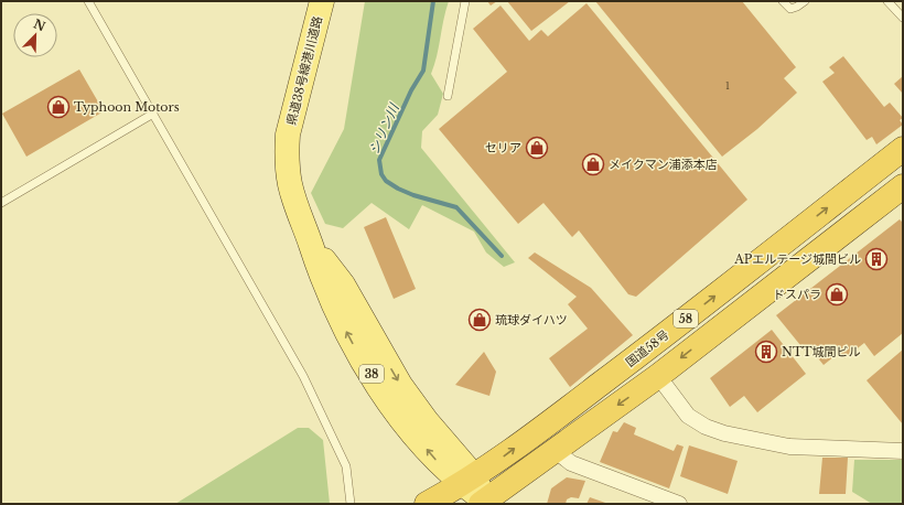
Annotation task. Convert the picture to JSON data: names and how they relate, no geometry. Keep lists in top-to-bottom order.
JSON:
{
  "streets": {
    "highway": ["58", "国道58号"],
    "main road": ["県道38号線港川道路", "38"]
  },
  "crossings": [
    ["県道38号線港川道路", "58"],
    ["県道38号線港川道路", "国道58号"]
  ],
  "water": ["シリン川"],
  "places": {
    "shop": [
      "Typhoon Motors",
      "セリア",
      "メイクマン浦添本店",
      "ドスパラ",
      "琉球ダイハツ"
    ],
    "building": ["APエルテージ城間ビル", "NTT城間ビル"]
  },
  "house_numbers": ["1"],
  "north": "top right"
}
